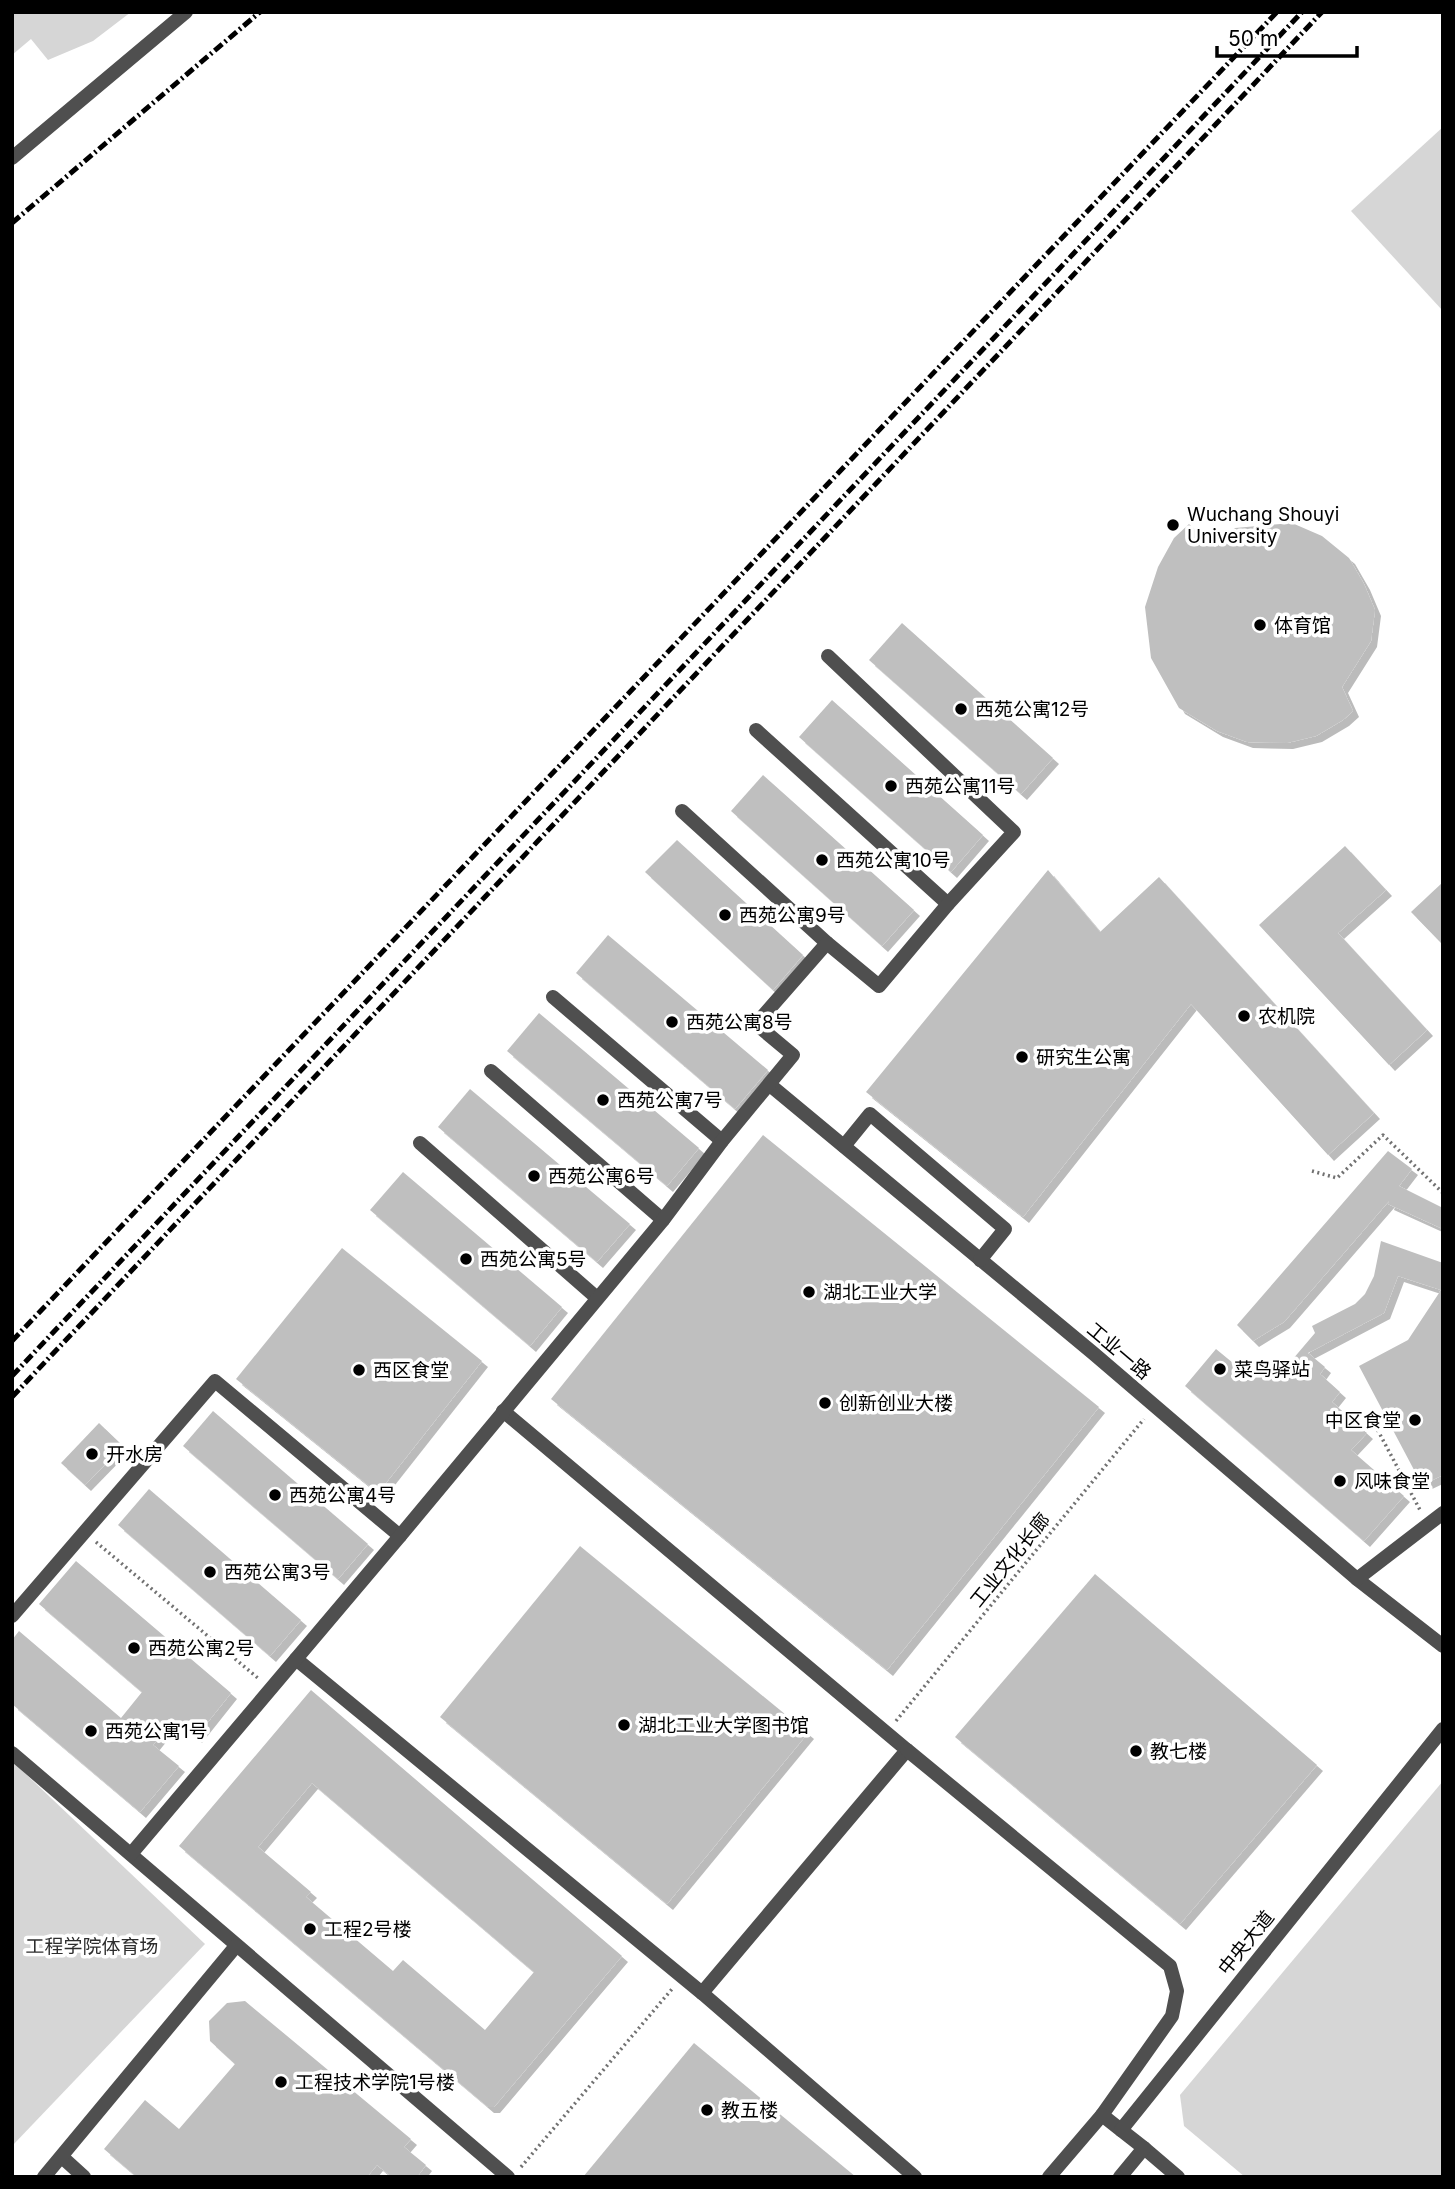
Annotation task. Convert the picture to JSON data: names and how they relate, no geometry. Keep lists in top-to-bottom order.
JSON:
{
  "streets": {
    "street": ["工业一路", "中央大道"],
    "path": ["工业文化长廊"]
  },
  "crossings": [
    ["工业一路", "工业文化长廊"]
  ],
  "parks": ["工程学院体育场"],
  "places": [
    "Wuchang Shouyi University",
    "体育馆",
    "西苑公寓12号",
    "西苑公寓11号",
    "西苑公寓10号",
    "西苑公寓9号",
    "农机院",
    "西苑公寓8号",
    "研究生公寓",
    "西苑公寓7号",
    "西苑公寓6号",
    "西苑公寓5号",
    "湖北工业大学",
    "菜鸟驿站",
    "西区食堂",
    "创新创业大楼",
    "中区食堂",
    "开水房",
    "风味食堂",
    "西苑公寓4号",
    "西苑公寓3号",
    "西苑公寓2号",
    "湖北工业大学图书馆",
    "西苑公寓1号",
    "教七楼",
    "工程2号楼",
    "工程技术学院1号楼",
    "教五楼"
  ],
  "scale_bar": "50 m"
}
